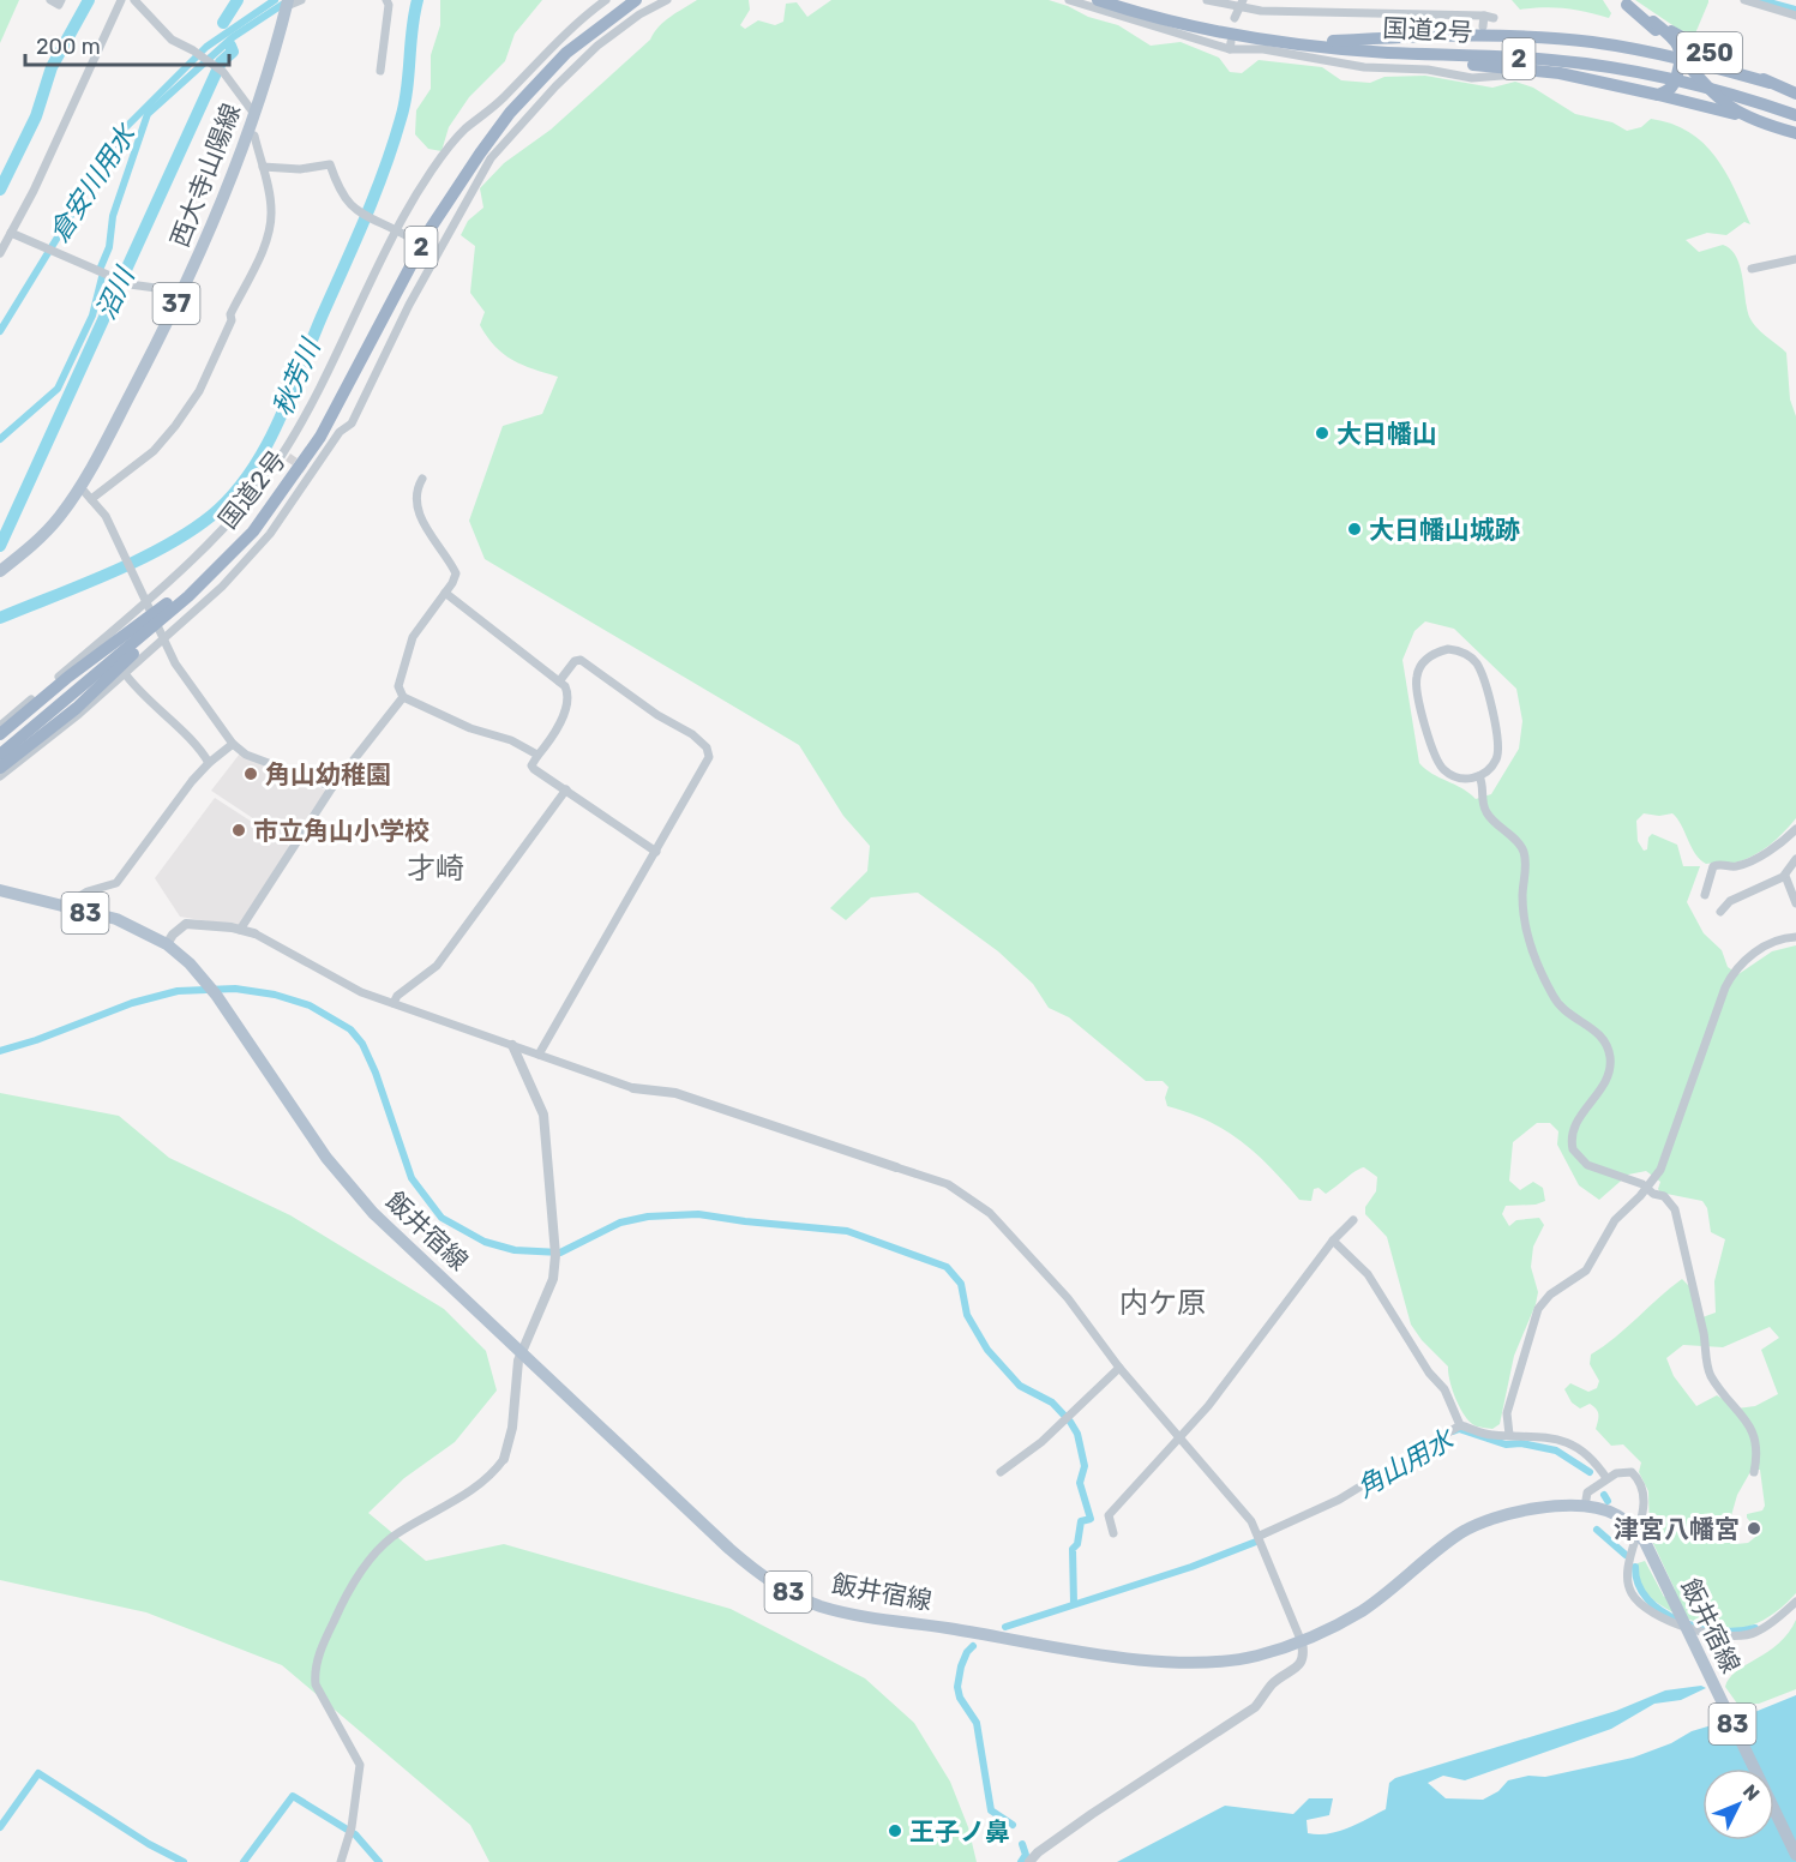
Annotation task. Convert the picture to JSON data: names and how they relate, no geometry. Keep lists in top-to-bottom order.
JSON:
{
  "streets": {
    "highway": ["国道2号", "250", "2"],
    "main road": [
      "西大寺山陽線",
      "37",
      "83",
      "飯井宿線"
    ]
  },
  "districts": ["才崎", "内ケ原"],
  "water": [
    "倉安川用水",
    "沼川",
    "秋芳川",
    "角山用水"
  ],
  "places": [
    "大日幡山",
    "大日幡山城跡",
    "角山幼稚園",
    "市立角山小学校",
    "津宮八幡宮",
    "王子ノ鼻"
  ],
  "scale_bar": "200 m",
  "north": "top right"
}
